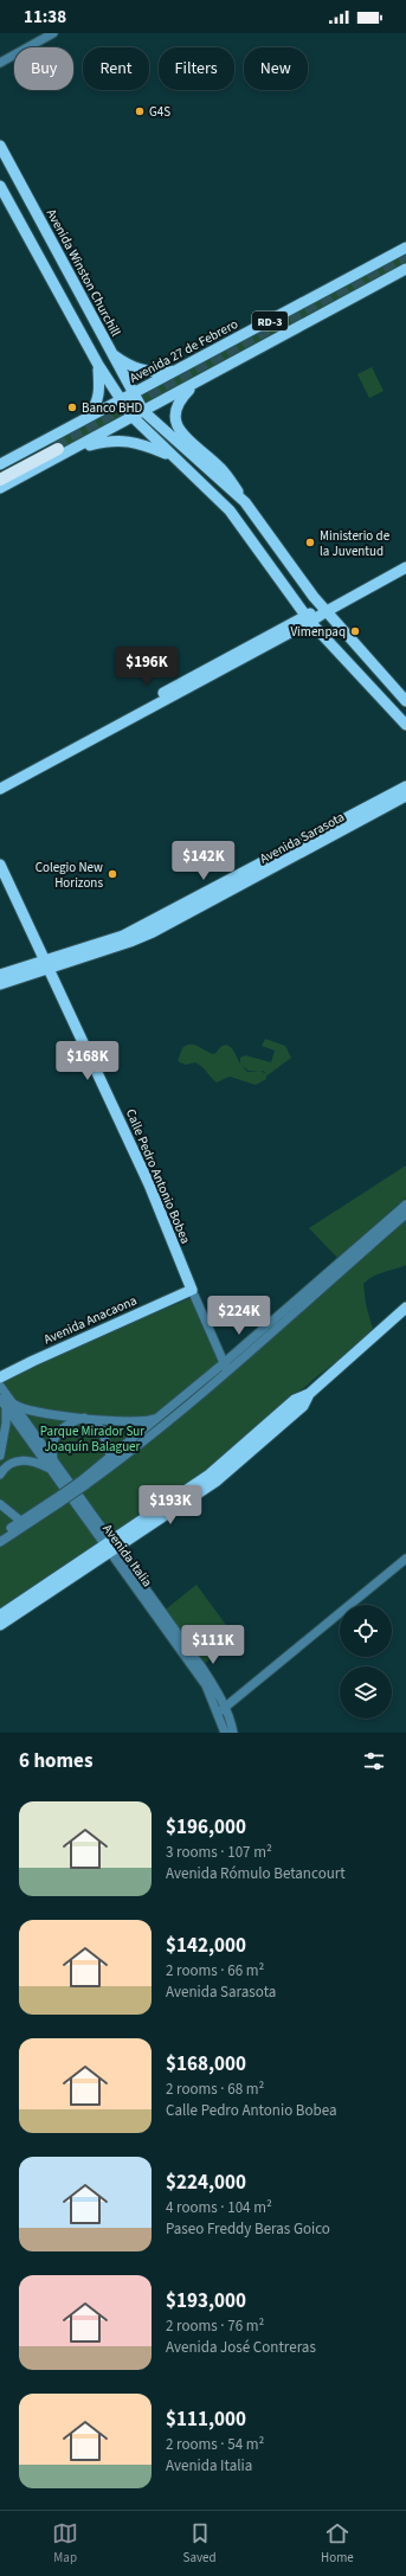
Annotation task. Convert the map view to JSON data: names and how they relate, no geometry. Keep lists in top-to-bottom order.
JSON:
{
  "streets": {
    "main road": [
      "Avenida Winston Churchill",
      "RD-3",
      "Avenida 27 de Febrero",
      "Avenida Sarasota",
      "Calle Pedro Antonio Bobea",
      "Avenida Anacaona"
    ],
    "street": ["Avenida Italia"]
  },
  "crossings": [
    ["Avenida Winston Churchill", "RD-3"],
    ["Avenida Winston Churchill", "Avenida 27 de Febrero"],
    ["Avenida Sarasota", "Calle Pedro Antonio Bobea"],
    ["Calle Pedro Antonio Bobea", "Avenida Anacaona"]
  ],
  "parks": ["Parque Mirador Sur Joaquín Balaguer"],
  "places": [
    "G4S",
    "Banco BHD",
    "Ministerio de la Juventud",
    "Vimenpaq",
    "Colegio New Horizons"
  ],
  "page": {
    "status": "11:38",
    "chip": [
      "Buy",
      "Rent",
      "Filters",
      "New"
    ],
    "price": [
      "$196K",
      "$142K",
      "$168K",
      "$224K",
      "$193K",
      "$111K"
    ],
    "heading": "6 homes",
    "list": [
      {
        "name": "$196,000",
        "note": "3 rooms · 107 m² · Avenida Rómulo Betancourt"
      },
      {
        "name": "$142,000",
        "note": "2 rooms · 66 m² · Avenida Sarasota"
      },
      {
        "name": "$168,000",
        "note": "2 rooms · 68 m² · Calle Pedro Antonio Bobea"
      },
      {
        "name": "$224,000",
        "note": "4 rooms · 104 m² · Paseo Freddy Beras Goico"
      },
      {
        "name": "$193,000",
        "note": "2 rooms · 76 m² · Avenida José Contreras"
      },
      {
        "name": "$111,000",
        "note": "2 rooms · 54 m² · Avenida Italia"
      }
    ],
    "tabs": ["Map", "Saved", "Home"]
  }
}
